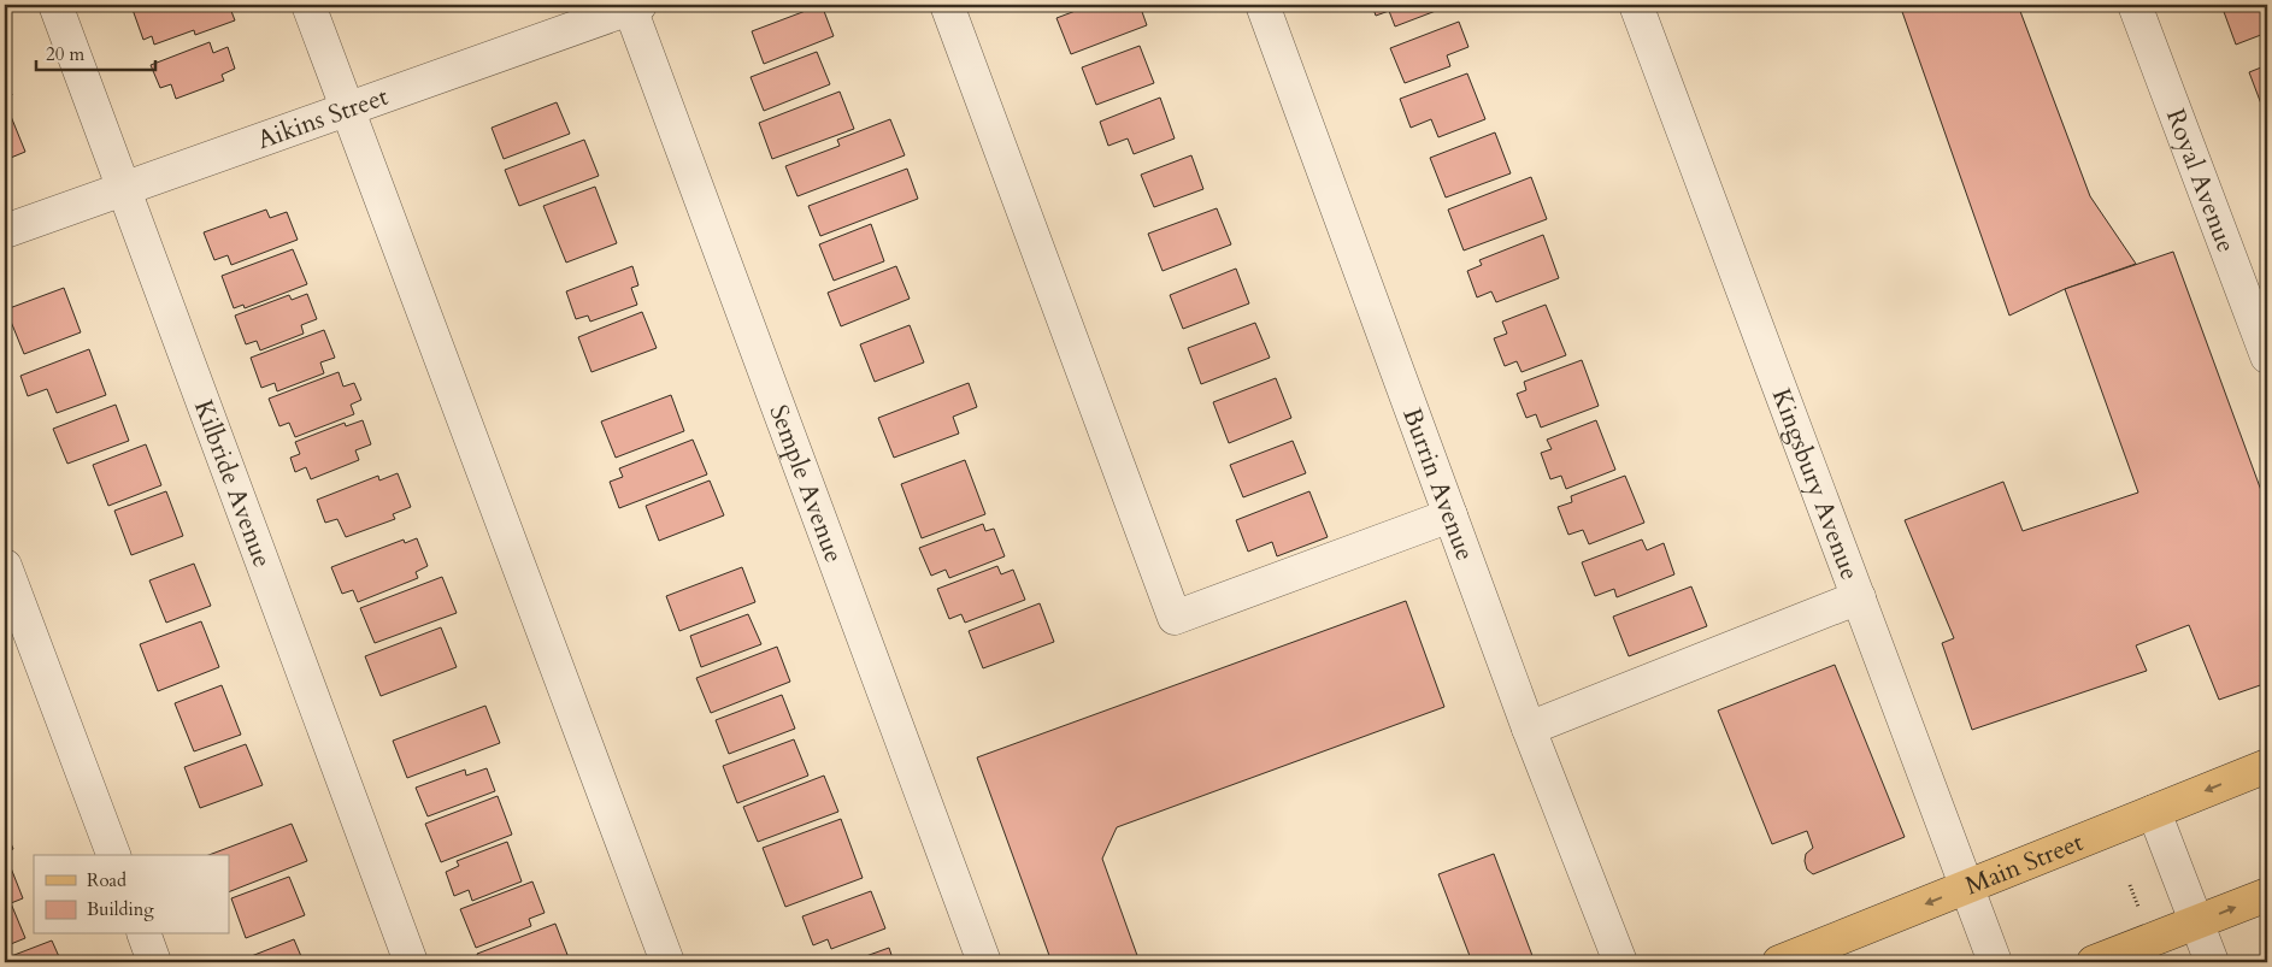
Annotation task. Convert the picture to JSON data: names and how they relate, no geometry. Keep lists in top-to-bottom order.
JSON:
{
  "streets": {
    "main road": ["Main Street"],
    "street": [
      "Aikins Street",
      "Royal Avenue",
      "Kilbride Avenue",
      "Kingsbury Avenue",
      "Semple Avenue",
      "Burrin Avenue"
    ]
  },
  "crossings": [
    ["Aikins Street", "Kilbride Avenue"],
    ["Aikins Street", "Semple Avenue"],
    ["Kingsbury Avenue", "Main Street"]
  ],
  "one_way": ["Main Street"],
  "legend": ["Road", "Building"],
  "scale_bar": "20 m"
}
